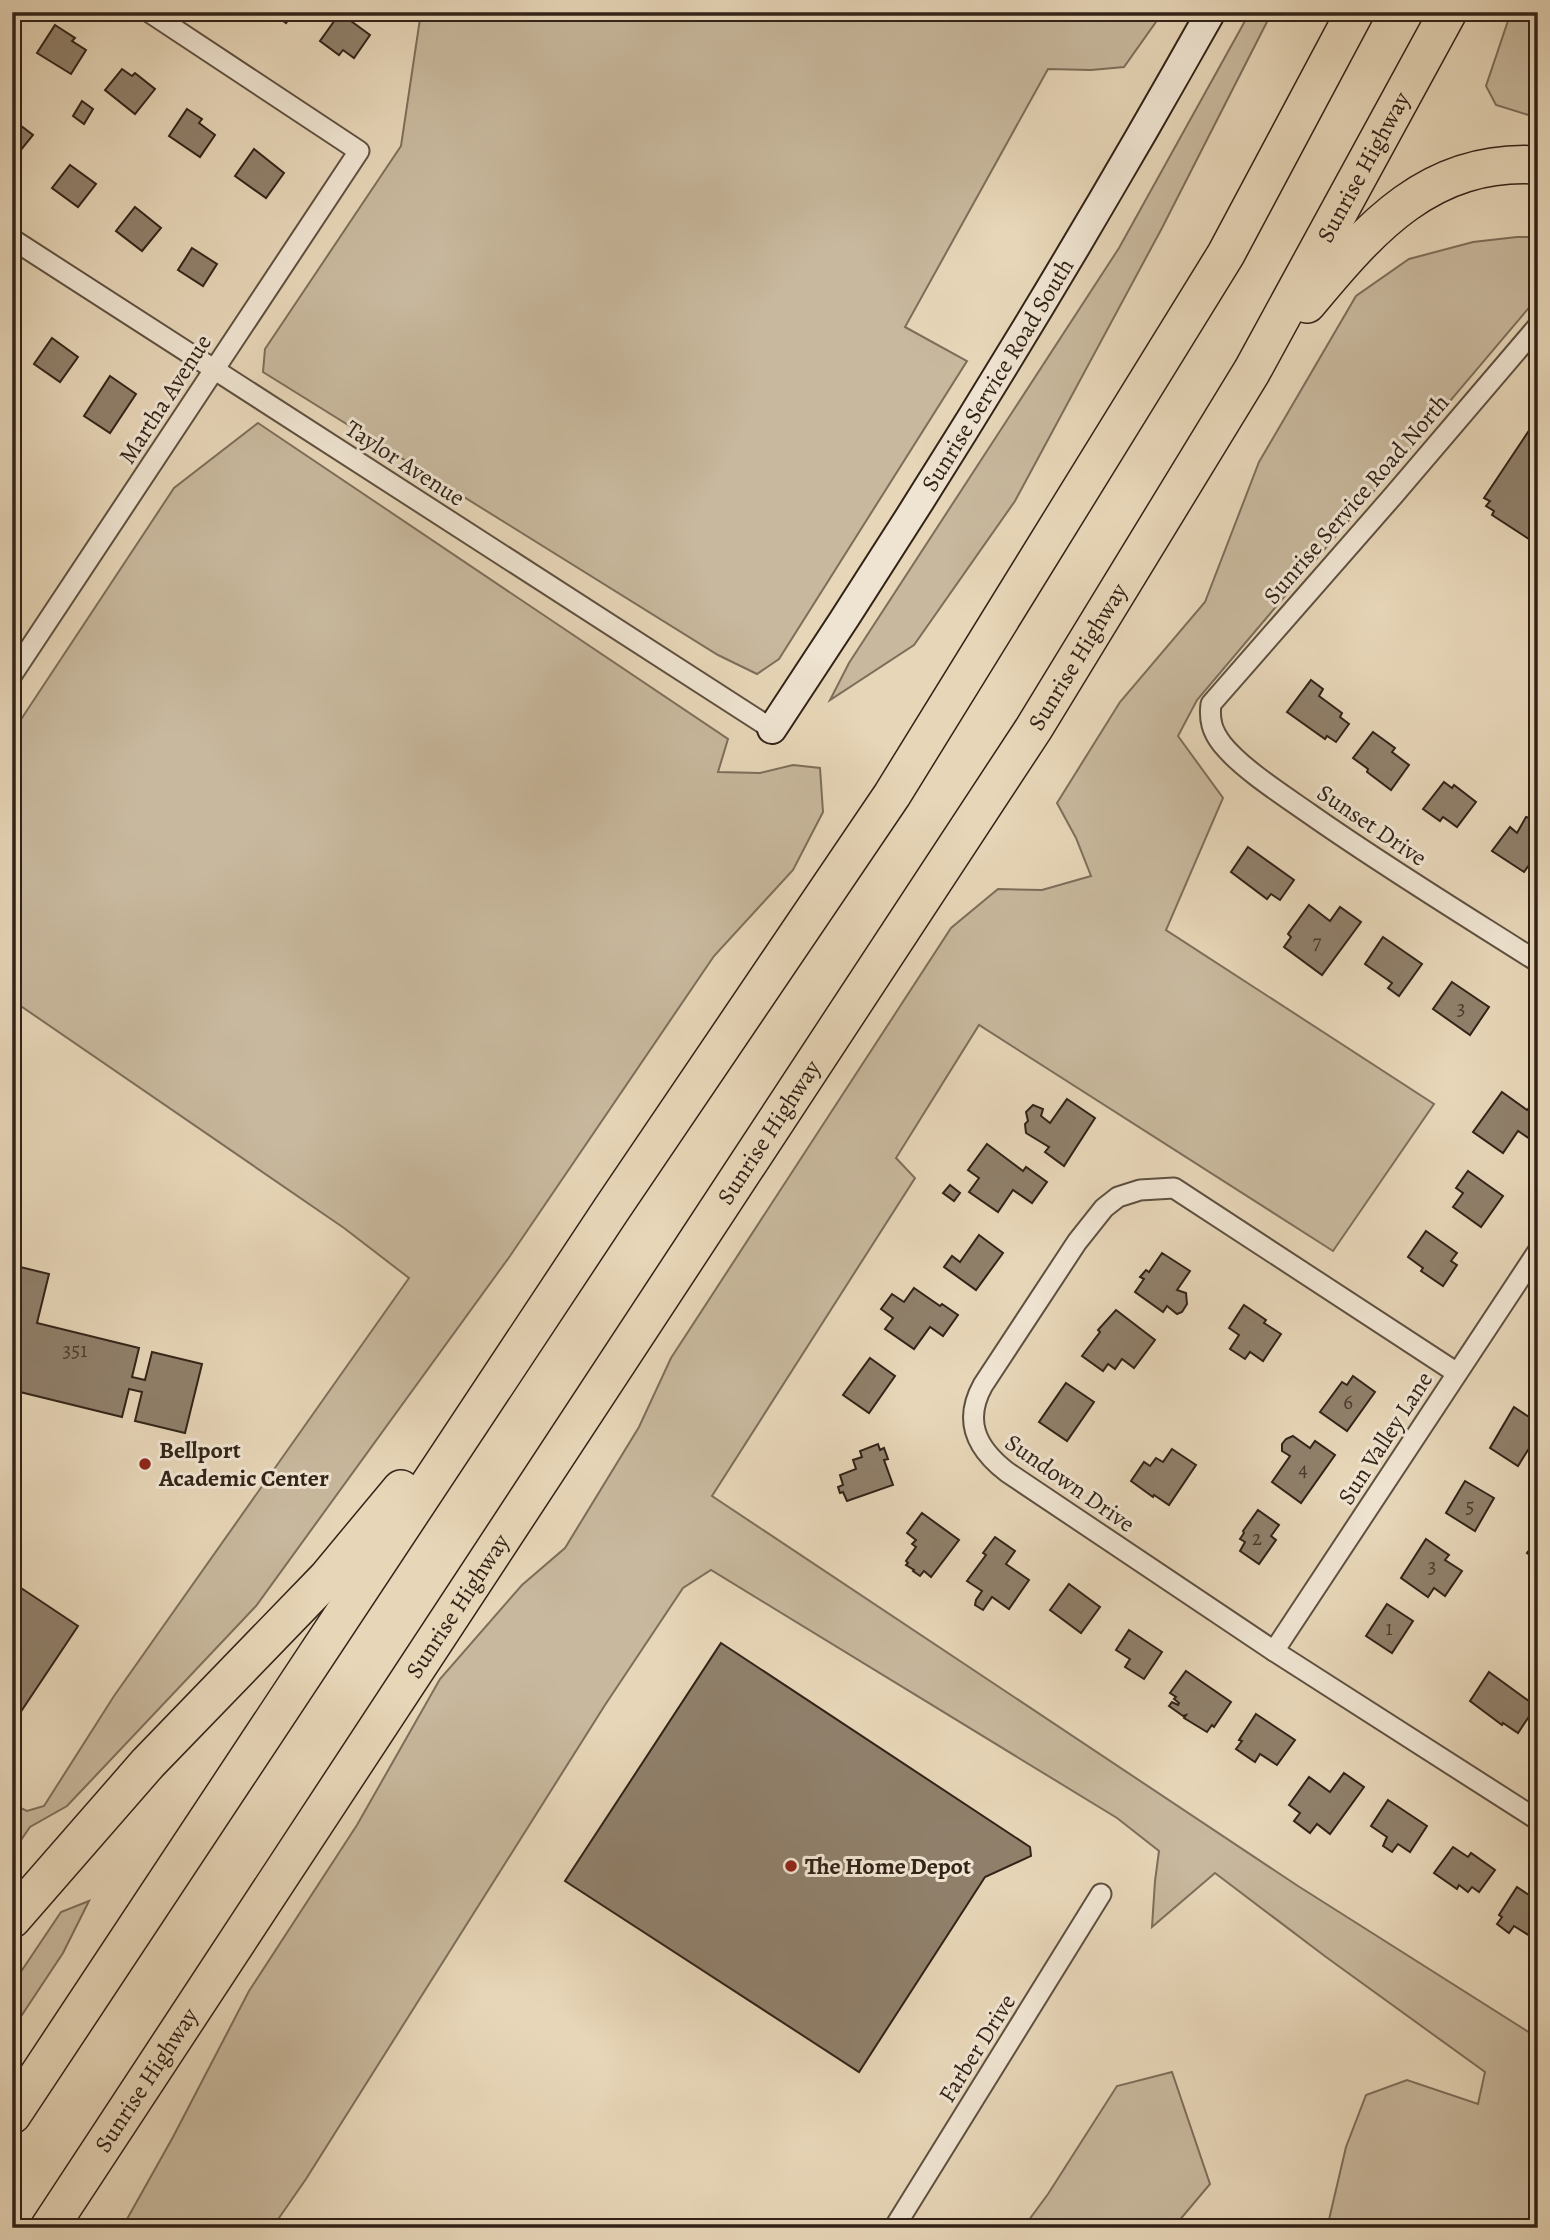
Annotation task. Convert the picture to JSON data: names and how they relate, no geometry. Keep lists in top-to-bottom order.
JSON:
{
  "streets": {
    "highway": ["Sunrise Highway"],
    "street": [
      "Sunrise Service Road South",
      "Martha Avenue",
      "Taylor Avenue",
      "Sunrise Service Road North",
      "Sunset Drive",
      "Sun Valley Lane",
      "Sundown Drive",
      "Farber Drive"
    ]
  },
  "crossings": [
    ["Sunrise Service Road South", "Taylor Avenue"],
    ["Martha Avenue", "Taylor Avenue"],
    ["Sunrise Service Road North", "Sunset Drive"],
    ["Sun Valley Lane", "Sundown Drive"]
  ],
  "places": ["Bellport Academic Center", "The Home Depot"],
  "house_numbers": [
    "7",
    "3",
    "351",
    "6",
    "4",
    "5",
    "2",
    "3",
    "1"
  ]
}
